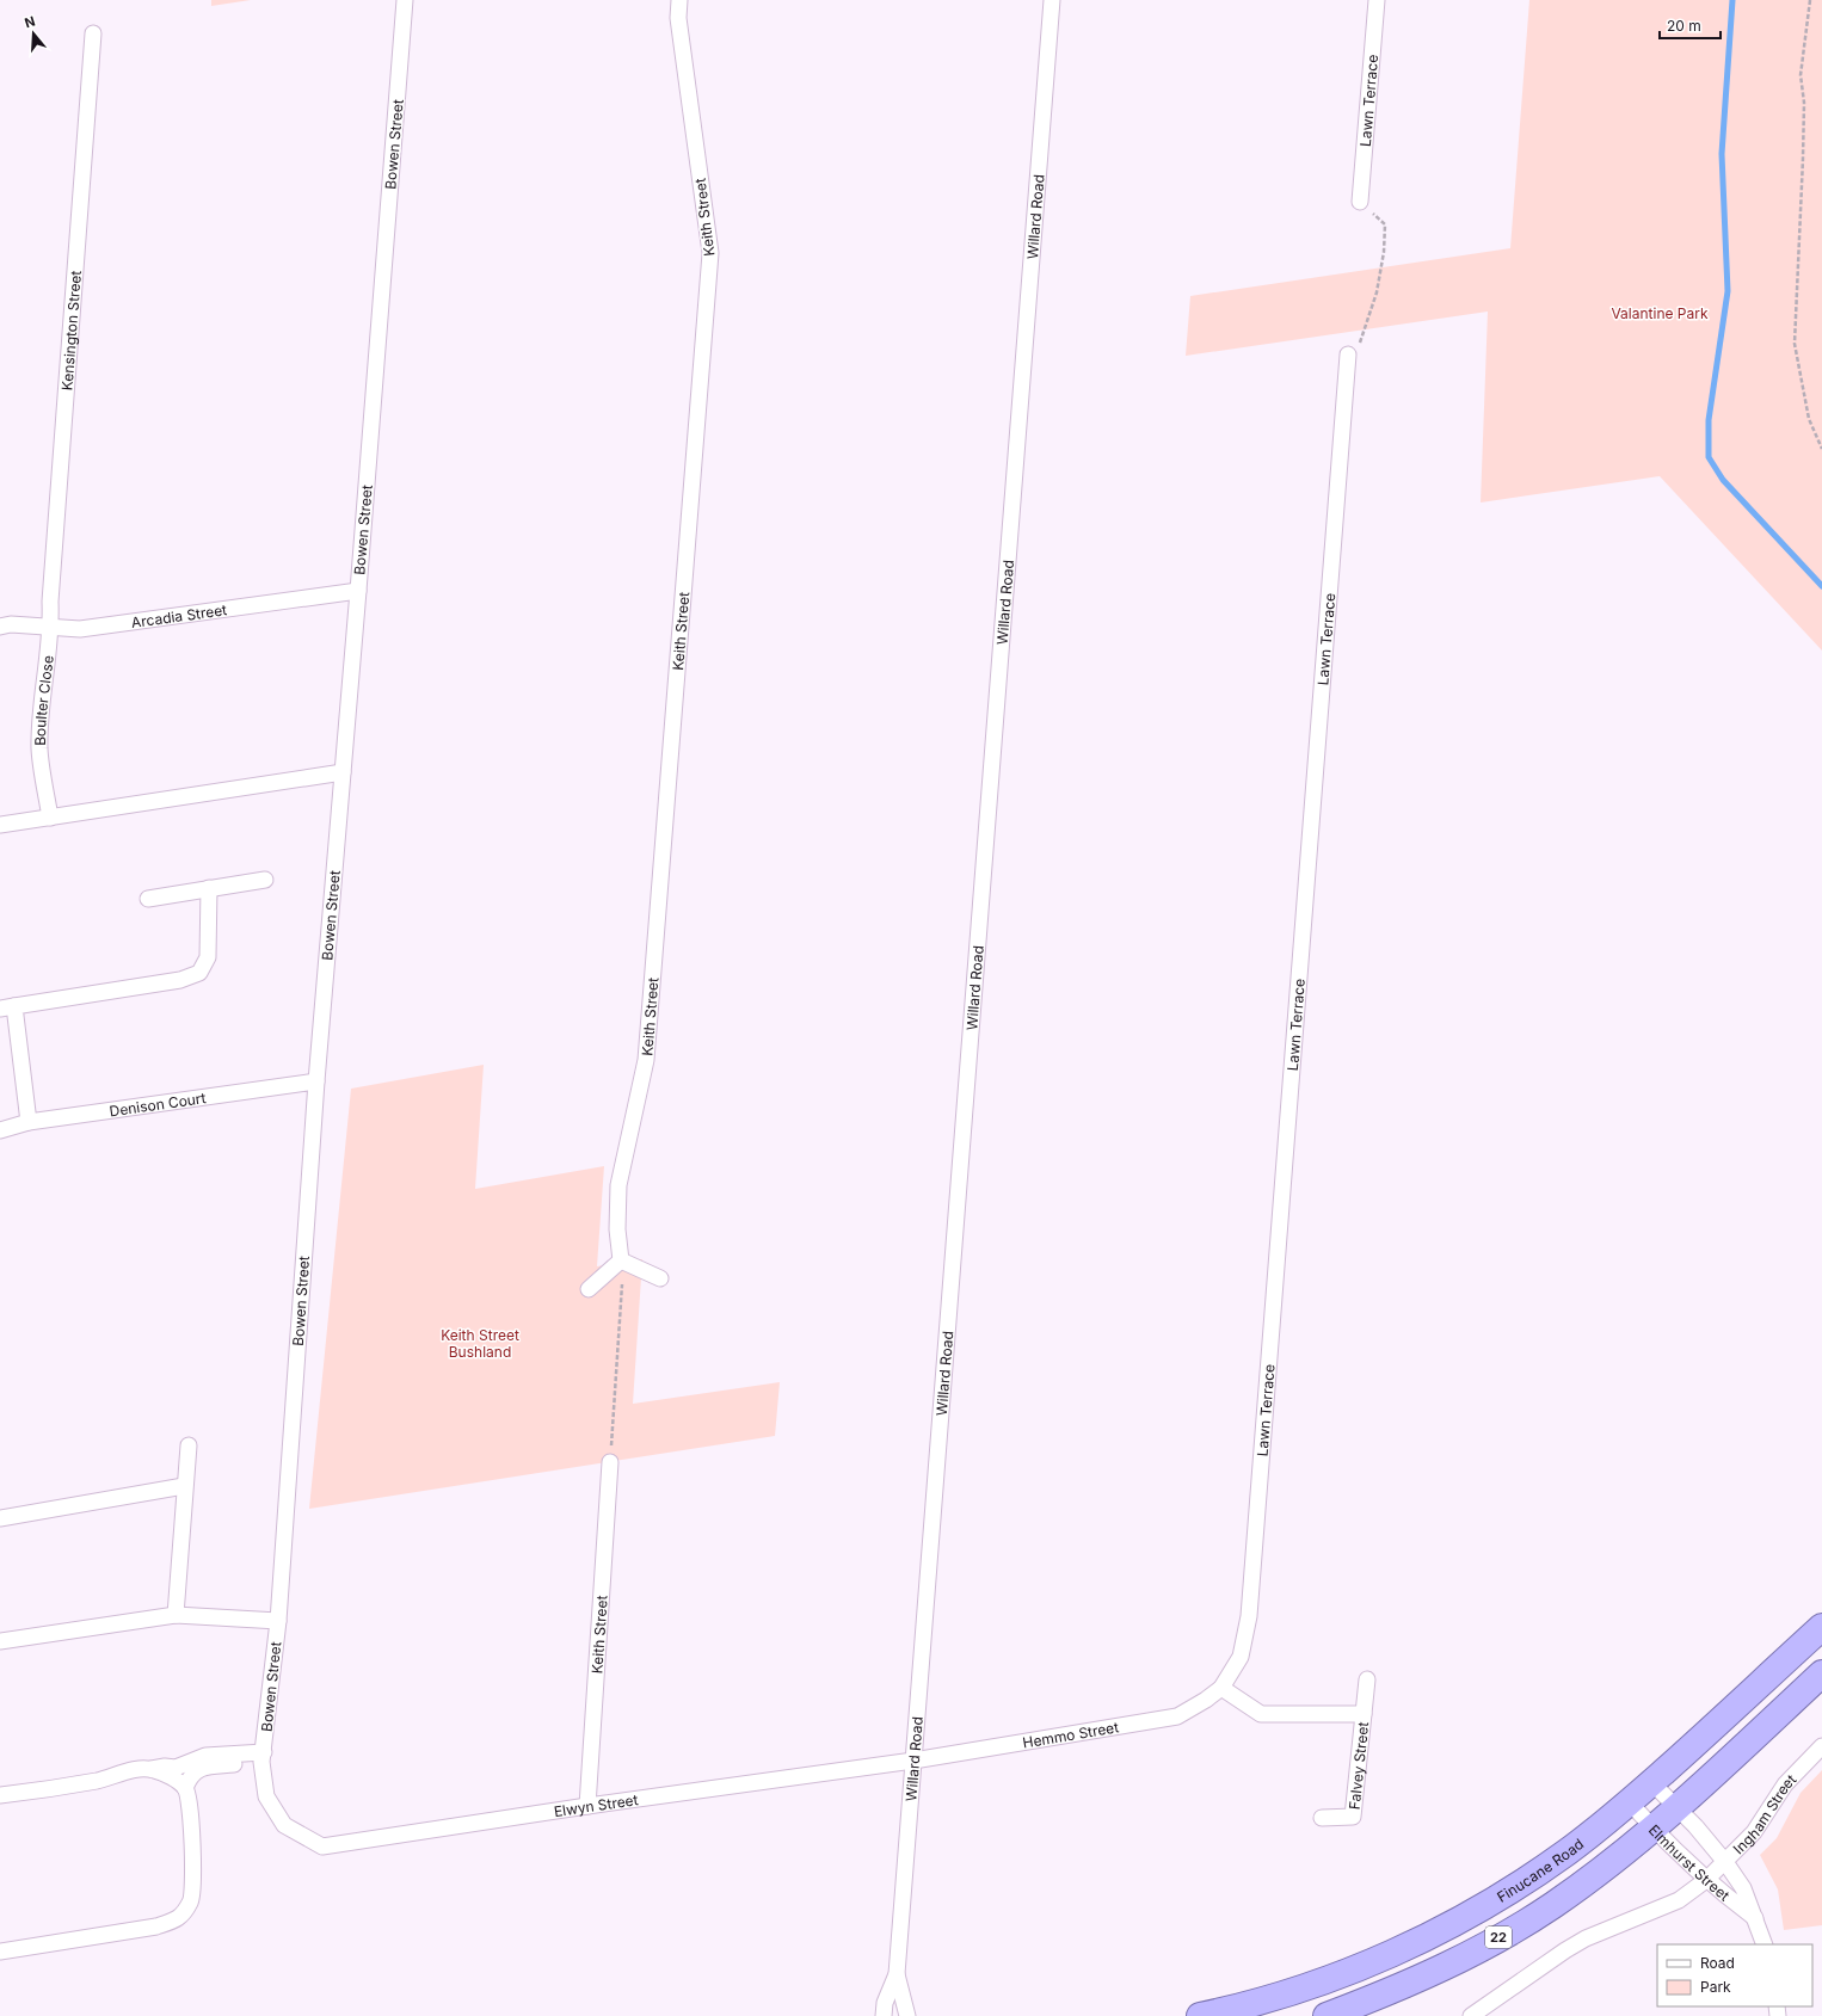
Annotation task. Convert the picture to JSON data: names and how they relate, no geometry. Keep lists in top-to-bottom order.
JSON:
{
  "streets": {
    "highway": ["Finucane Road", "22"],
    "street": [
      "Lawn Terrace",
      "Bowen Street",
      "Willard Road",
      "Keith Street",
      "Kensington Street",
      "Arcadia Street",
      "Boulter Close",
      "Denison Court",
      "Hemmo Street",
      "Falvey Street",
      "Elwyn Street",
      "Ingham Street",
      "Elmhurst Street"
    ]
  },
  "crossings": [
    ["Lawn Terrace", "Hemmo Street"],
    ["Lawn Terrace", "Falvey Street"],
    ["Bowen Street", "Arcadia Street"],
    ["Bowen Street", "Denison Court"],
    ["Bowen Street", "Elwyn Street"],
    ["Willard Road", "Hemmo Street"],
    ["Willard Road", "Elwyn Street"],
    ["Keith Street", "Elwyn Street"],
    ["Kensington Street", "Arcadia Street"],
    ["Kensington Street", "Boulter Close"],
    ["Arcadia Street", "Boulter Close"],
    ["Hemmo Street", "Falvey Street"],
    ["Hemmo Street", "Elwyn Street"],
    ["Ingham Street", "Elmhurst Street"],
    ["Elmhurst Street", "Finucane Road"],
    ["Elmhurst Street", "22"]
  ],
  "parks": ["Valantine Park", "Keith Street Bushland"],
  "legend": ["Road", "Park"],
  "scale_bar": "20 m",
  "north": "top"
}
